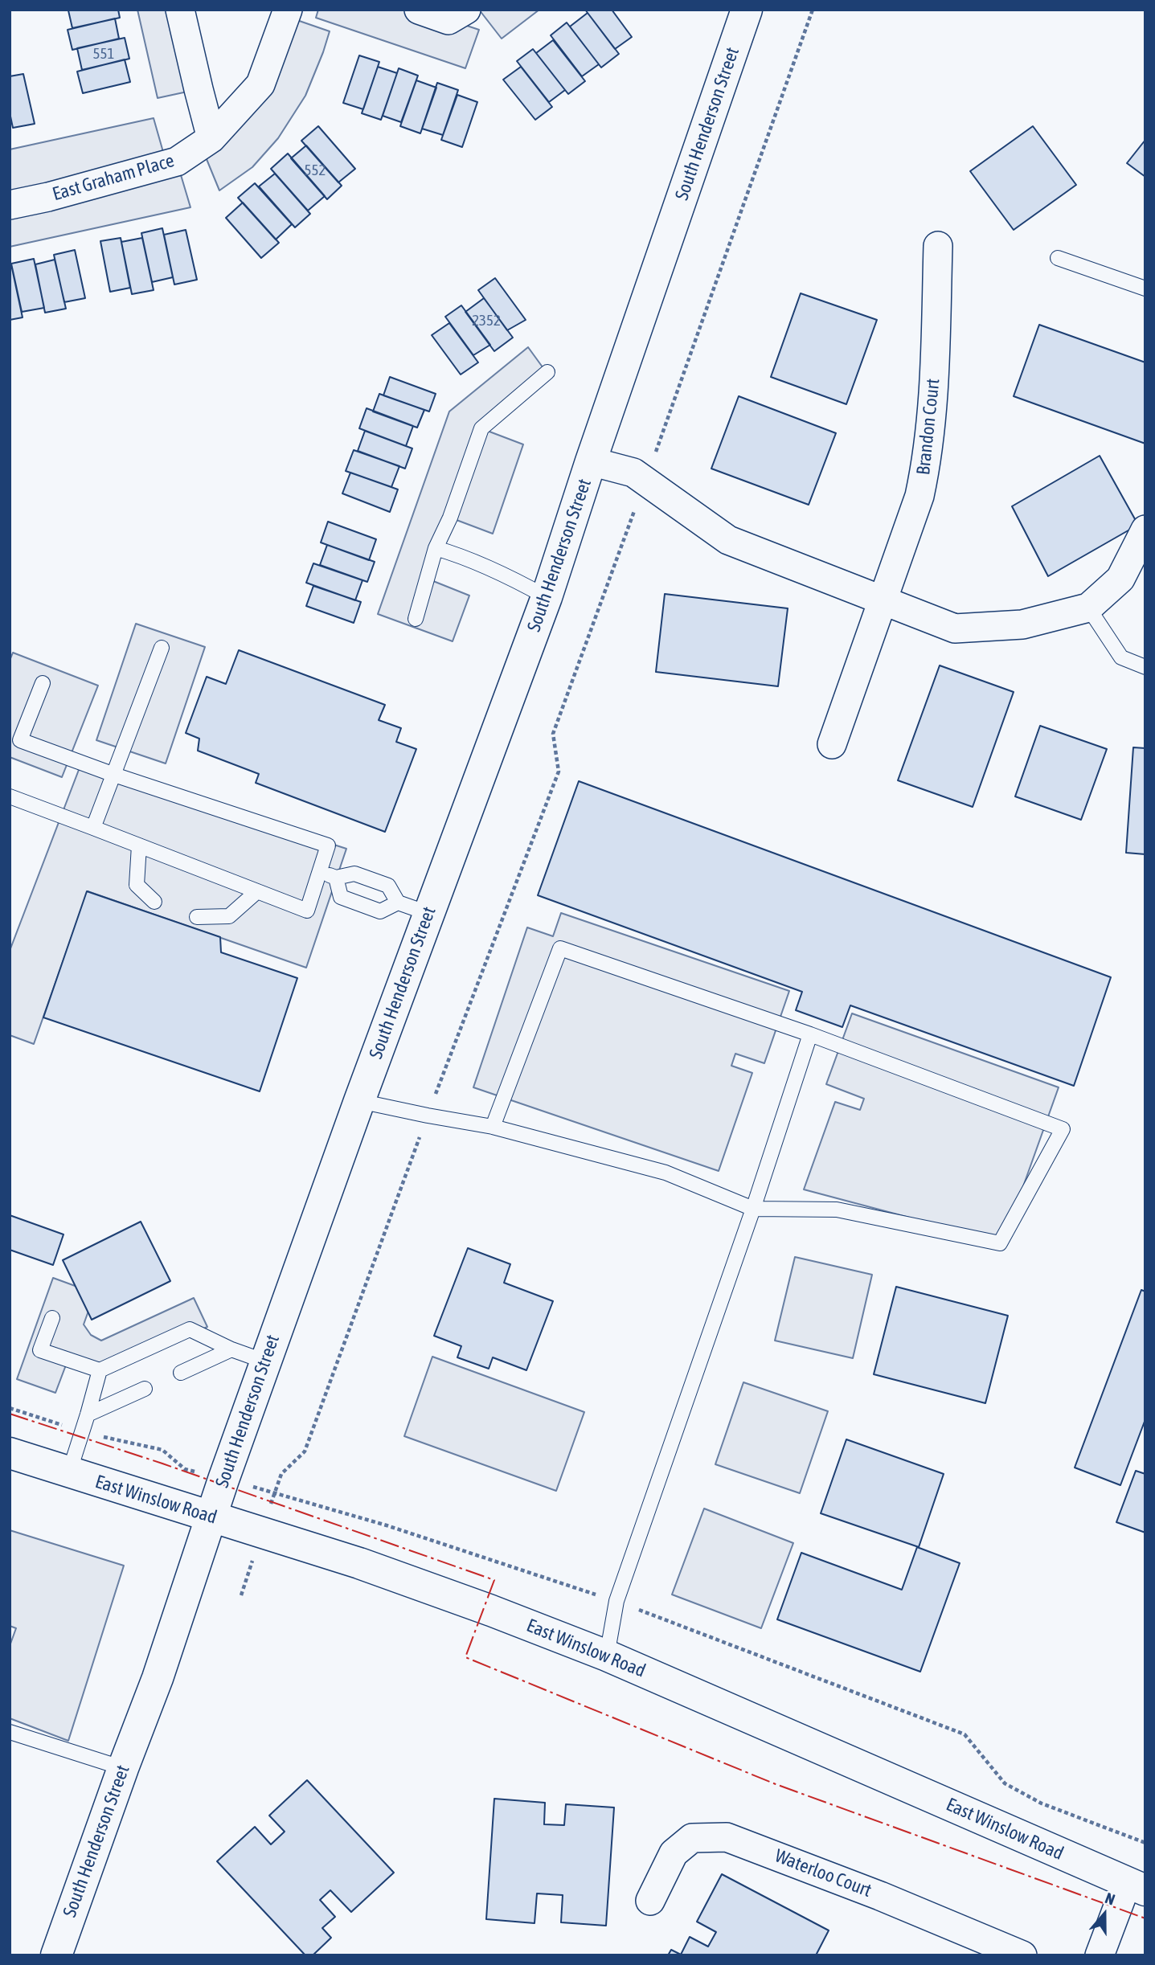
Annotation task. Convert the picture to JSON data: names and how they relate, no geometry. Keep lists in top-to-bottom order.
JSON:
{
  "streets": {
    "street": [
      "South Henderson Street",
      "East Graham Place",
      "Brandon Court",
      "East Winslow Road",
      "Waterloo Court"
    ]
  },
  "crossings": [
    ["South Henderson Street", "East Winslow Road"]
  ],
  "house_numbers": ["551", "552", "2352"],
  "north": "top"
}
